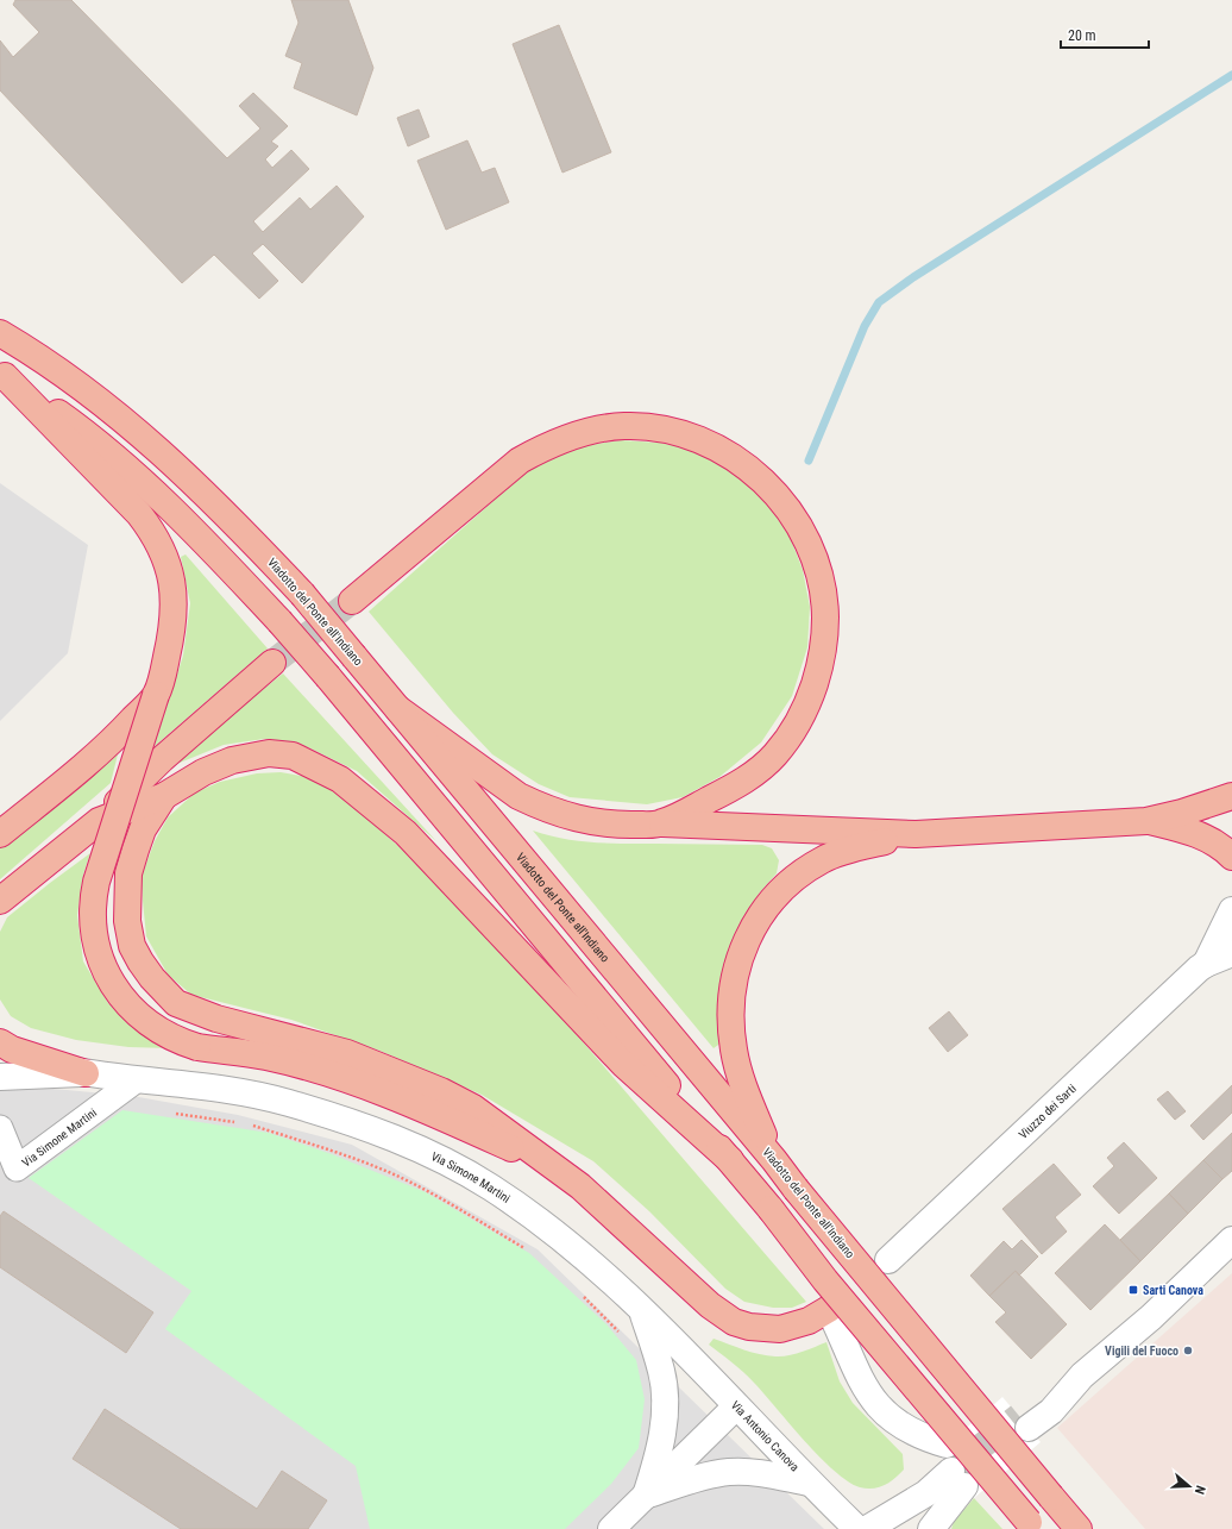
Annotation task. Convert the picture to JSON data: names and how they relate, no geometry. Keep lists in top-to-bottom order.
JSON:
{
  "streets": {
    "highway": ["Viadotto del Ponte all'Indiano"],
    "street": ["Viuzzo dei Sarti", "Via Simone Martini", "Via Antonio Canova"]
  },
  "crossings": [
    ["Via Simone Martini", "Via Antonio Canova"]
  ],
  "places": {
    "transit": ["Sarti Canova"],
    "other": ["Vigili del Fuoco"]
  },
  "scale_bar": "20 m",
  "north": "right"
}
